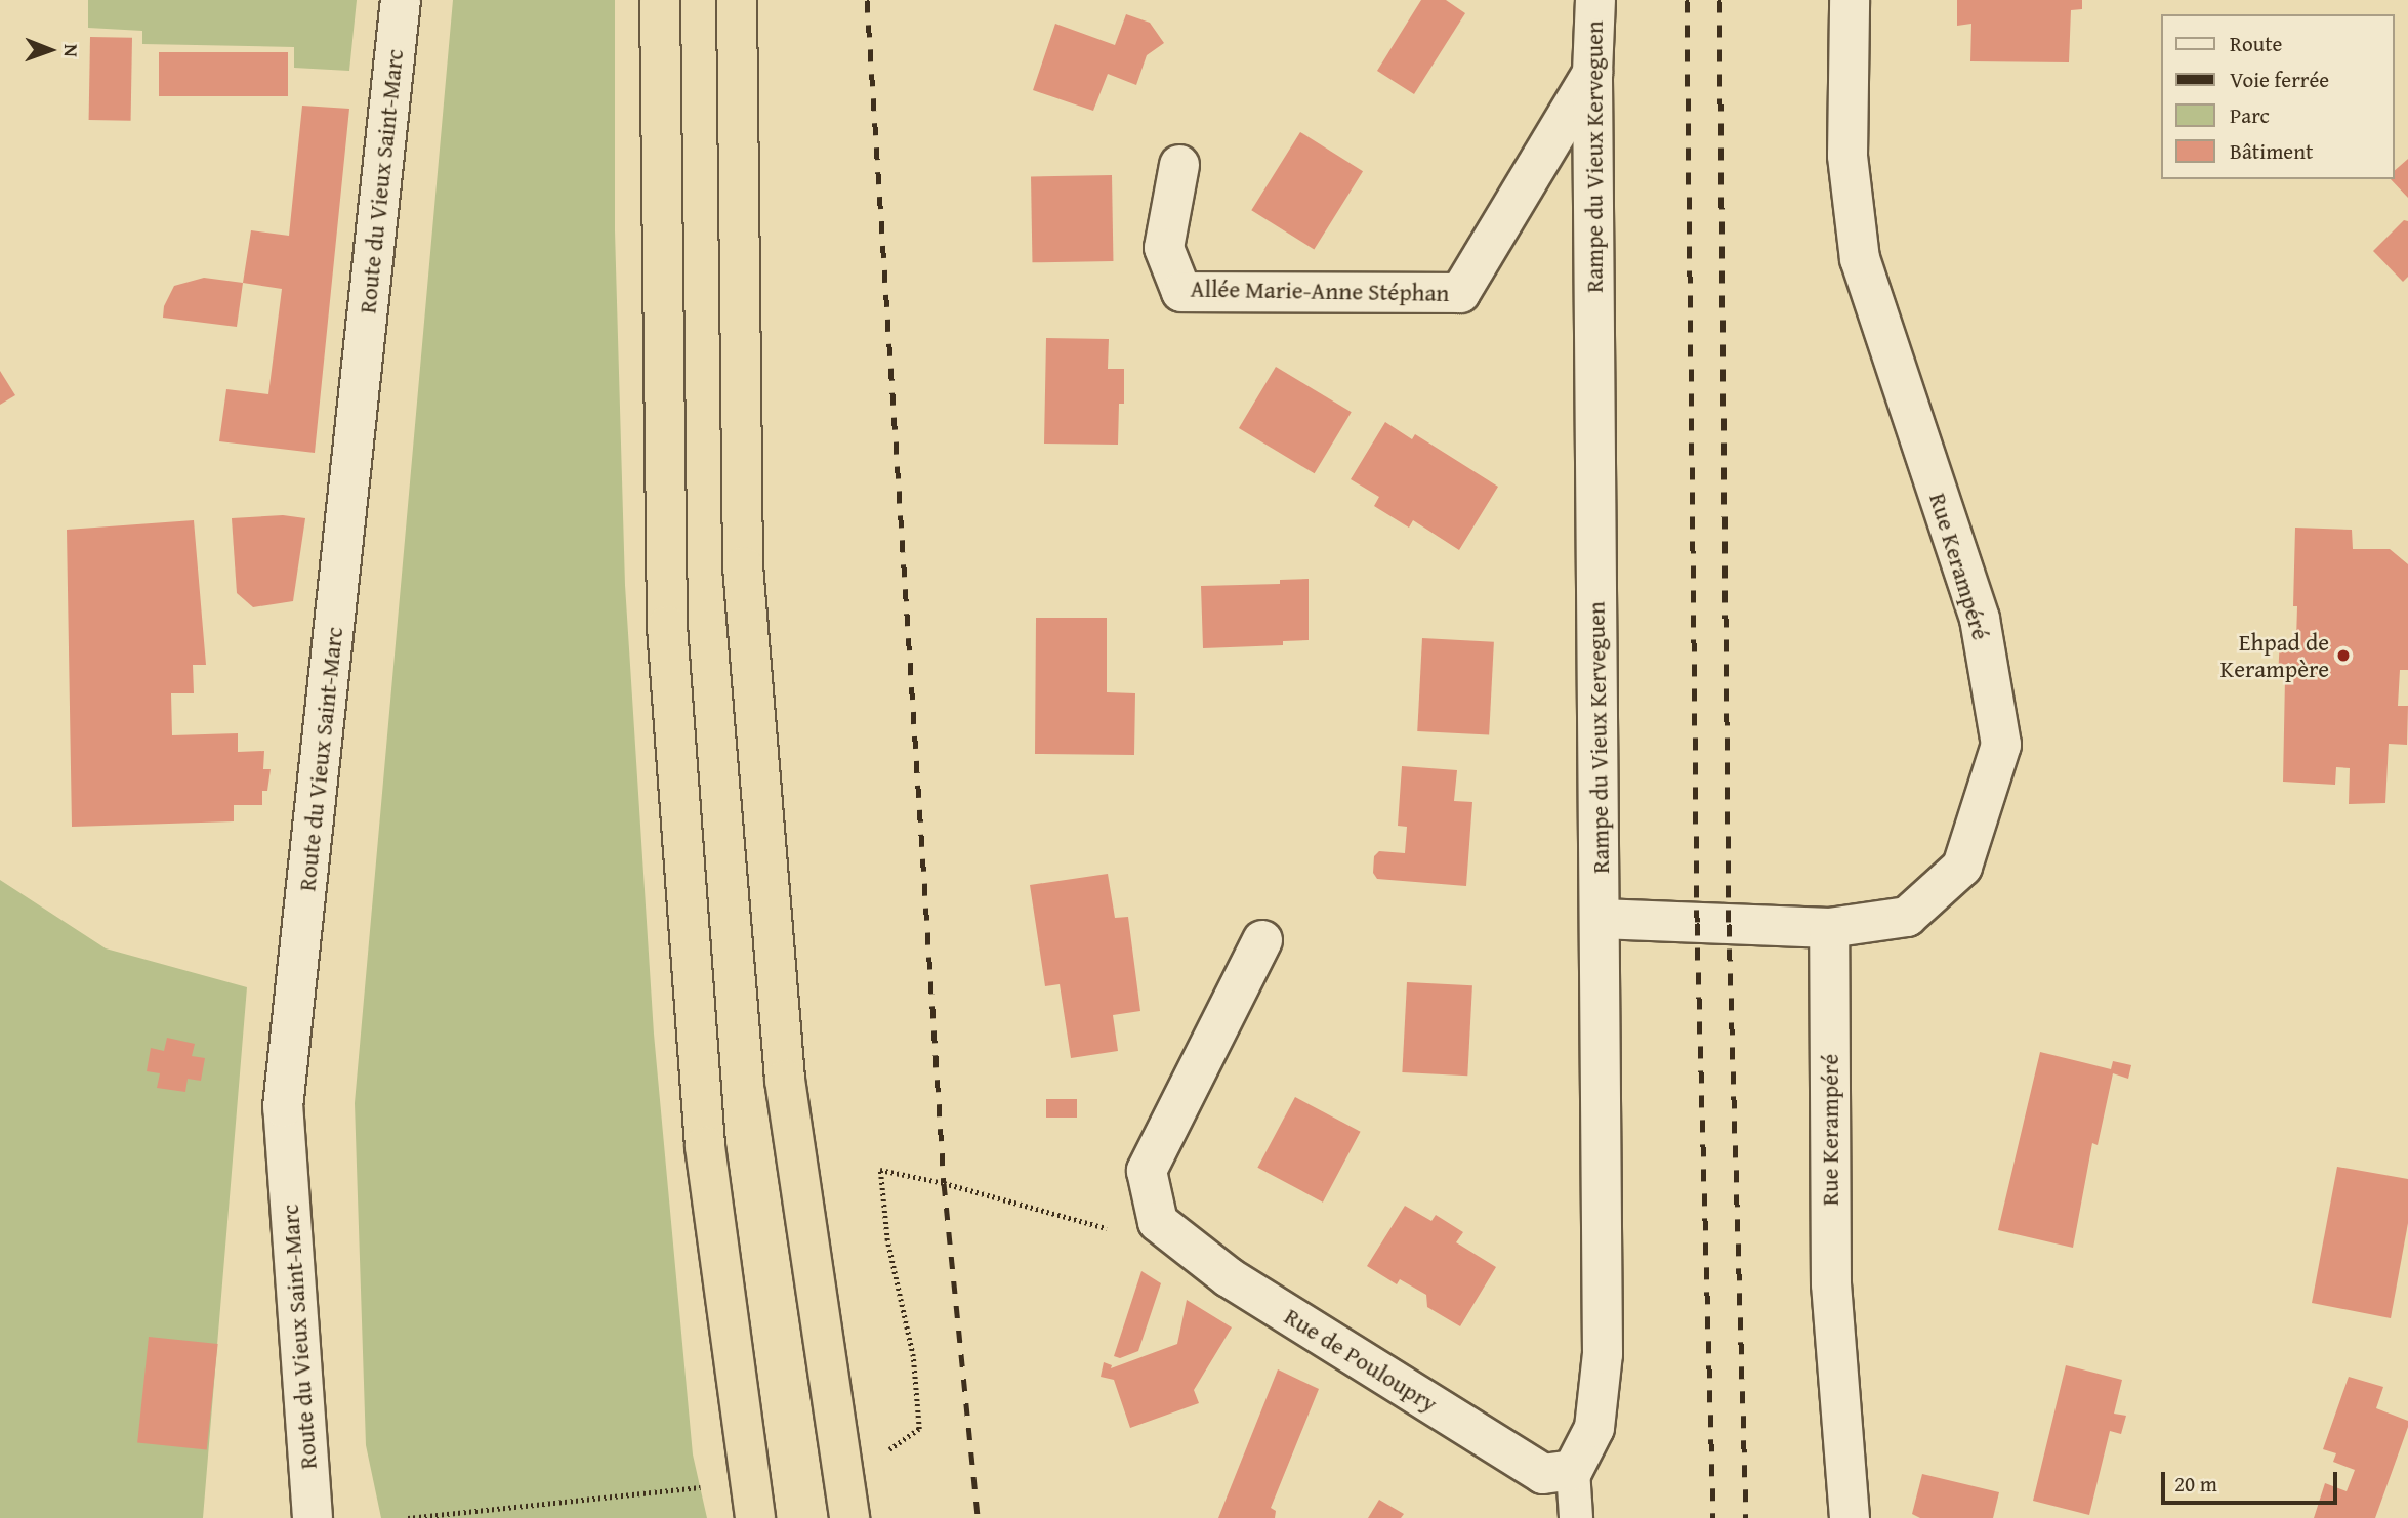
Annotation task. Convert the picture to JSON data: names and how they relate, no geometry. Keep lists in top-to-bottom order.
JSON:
{
  "streets": {
    "street": [
      "Rampe du Vieux Kerveguen",
      "Route du Vieux Saint-Marc",
      "Allée Marie-Anne Stéphan",
      "Rue Kerampéré",
      "Rue de Pouloupry"
    ]
  },
  "crossings": [
    ["Rampe du Vieux Kerveguen", "Allée Marie-Anne Stéphan"],
    ["Rampe du Vieux Kerveguen", "Rue de Pouloupry"]
  ],
  "places": ["Ehpad de Kerampère"],
  "legend": [
    "Route",
    "Voie ferrée",
    "Parc",
    "Bâtiment"
  ],
  "scale_bar": "20 m",
  "north": "right"
}
